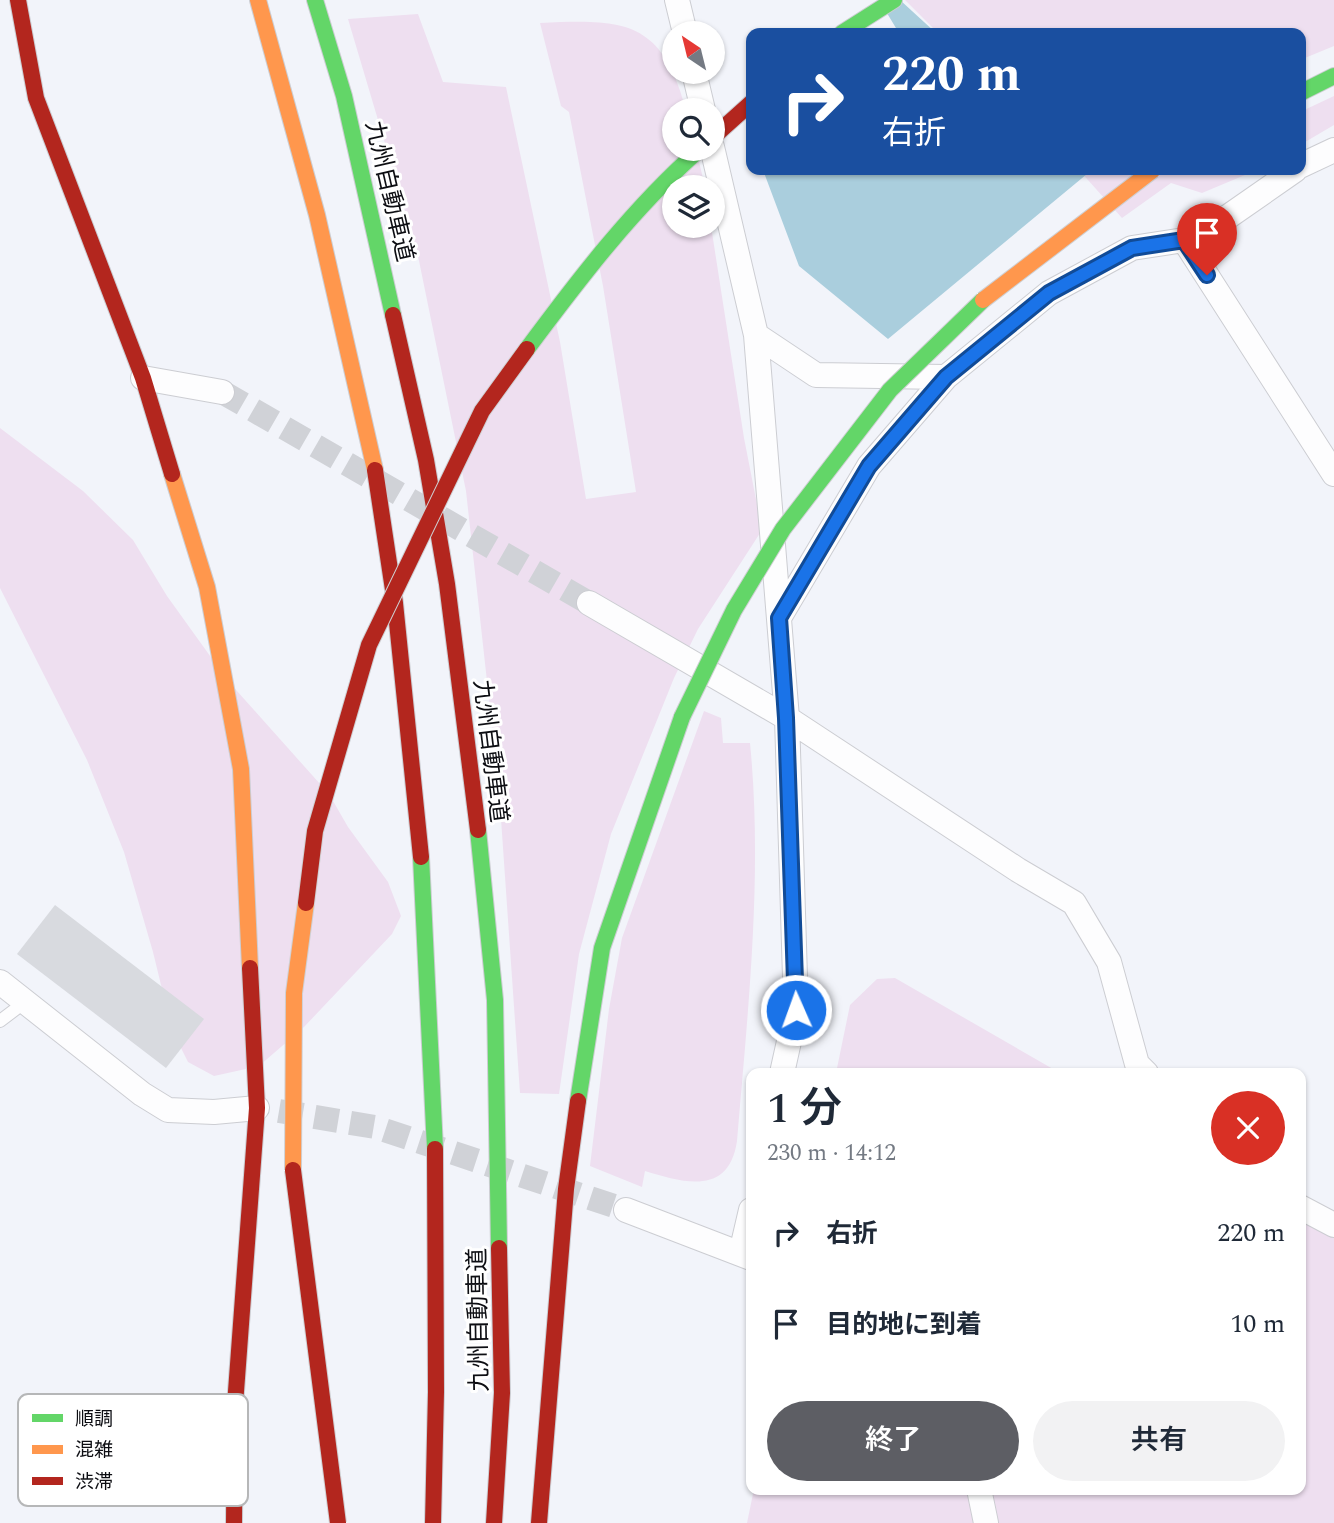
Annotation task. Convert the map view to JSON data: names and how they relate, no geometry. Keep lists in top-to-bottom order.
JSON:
{
  "streets": {
    "main road": ["九州自動車道"]
  },
  "legend": ["順調", "混雑", "渋滞"],
  "north": "top left",
  "page": {
    "turn": ["220 m", "右折"],
    "heading": ["1 分", "230 m · 14:12"],
    "list": [
      {
        "name": "右折",
        "value": "220 m"
      },
      {
        "name": "目的地に到着",
        "value": "10 m"
      }
    ],
    "buttons": ["終了", "共有"]
  }
}
